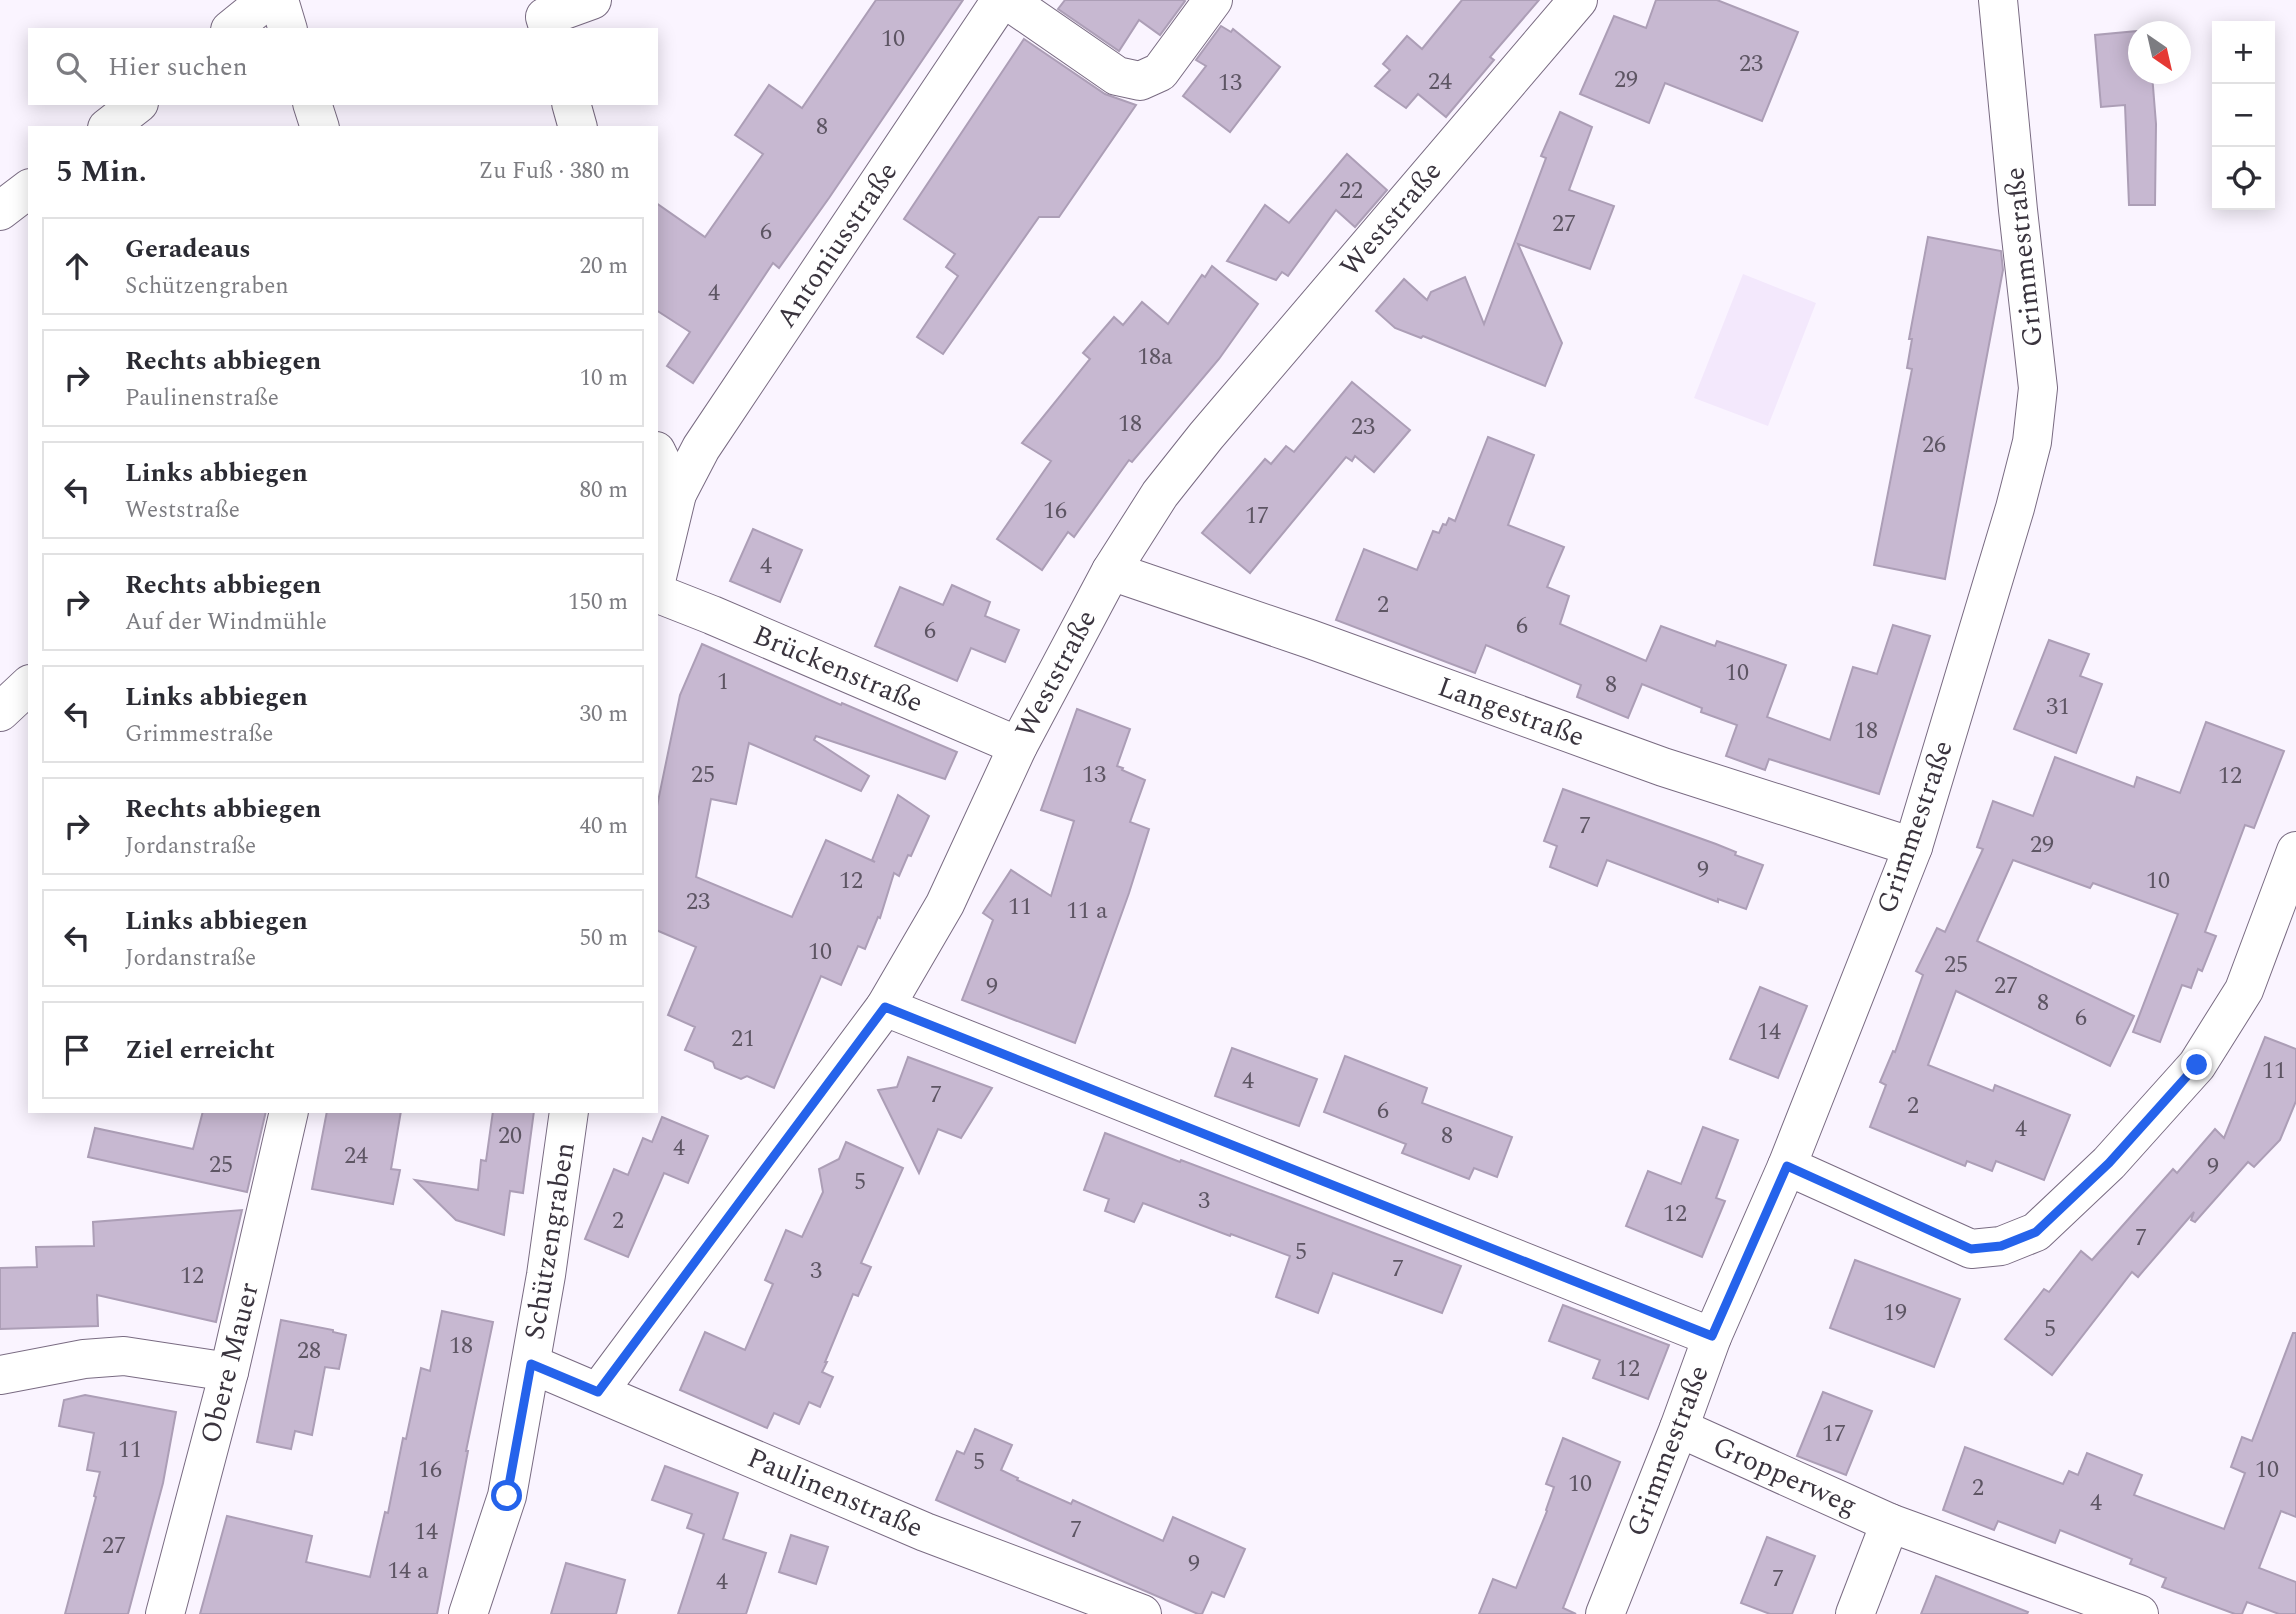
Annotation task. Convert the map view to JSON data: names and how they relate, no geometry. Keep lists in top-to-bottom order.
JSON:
{
  "streets": {
    "street": [
      "Weststraße",
      "Antoniusstraße",
      "Grimmestraße",
      "Brückenstraße",
      "Langestraße",
      "Schützengraben",
      "Obere Mauer",
      "Gropperweg",
      "Paulinenstraße"
    ]
  },
  "crossings": [
    ["Weststraße", "Brückenstraße"],
    ["Weststraße", "Langestraße"],
    ["Weststraße", "Paulinenstraße"],
    ["Grimmestraße", "Langestraße"],
    ["Grimmestraße", "Gropperweg"],
    ["Schützengraben", "Paulinenstraße"]
  ],
  "house_numbers": [
    "10",
    "23",
    "29",
    "24",
    "13",
    "8",
    "22",
    "27",
    "6",
    "4",
    "18a",
    "18",
    "23",
    "26",
    "16",
    "17",
    "4",
    "2",
    "6",
    "6",
    "10",
    "1",
    "8",
    "31",
    "18",
    "25",
    "13",
    "12",
    "7",
    "29",
    "9",
    "12",
    "10",
    "23",
    "11",
    "11 a",
    "10",
    "25",
    "27",
    "9",
    "8",
    "6",
    "14",
    "21",
    "11",
    "4",
    "7",
    "2",
    "6",
    "4",
    "20",
    "8",
    "4",
    "24",
    "25",
    "9",
    "5",
    "3",
    "12",
    "2",
    "7",
    "5",
    "7",
    "3",
    "12",
    "19",
    "5",
    "18",
    "28",
    "12",
    "17",
    "11",
    "5",
    "16",
    "10",
    "10",
    "2",
    "4",
    "7",
    "14",
    "27",
    "9",
    "14 a",
    "7",
    "4"
  ],
  "north": "bottom right",
  "page": {
    "map_buttons": ["+", "−"],
    "search": "Hier suchen",
    "heading": ["5 Min.", "Zu Fuß · 380 m"],
    "list": [
      ["Geradeaus", "Schützengraben", "20 m"],
      ["Rechts abbiegen", "Paulinenstraße", "10 m"],
      ["Links abbiegen", "Weststraße", "80 m"],
      ["Rechts abbiegen", "Auf der Windmühle", "150 m"],
      ["Links abbiegen", "Grimmestraße", "30 m"],
      ["Rechts abbiegen", "Jordanstraße", "40 m"],
      ["Links abbiegen", "Jordanstraße", "50 m"],
      "Ziel erreicht"
    ]
  }
}
